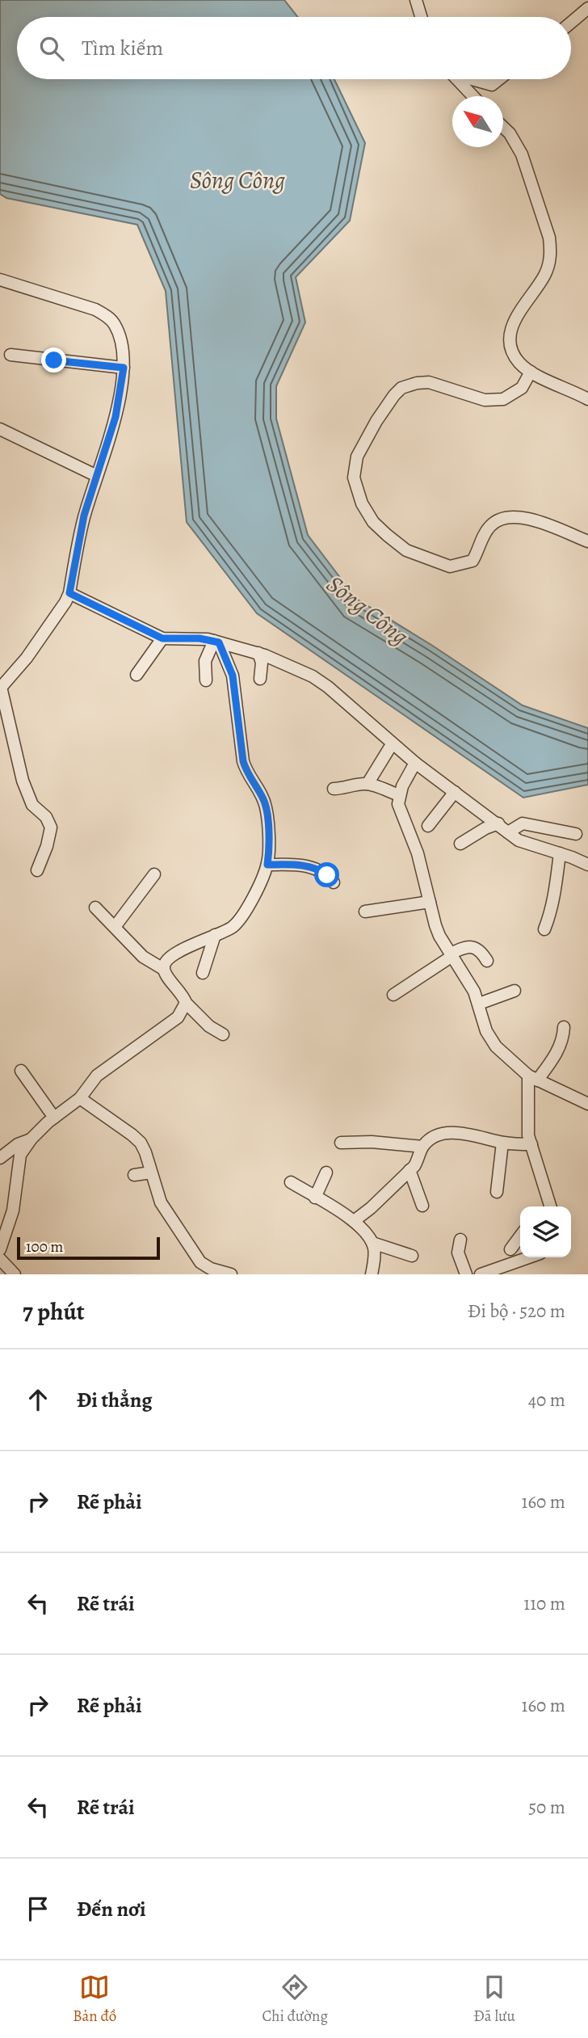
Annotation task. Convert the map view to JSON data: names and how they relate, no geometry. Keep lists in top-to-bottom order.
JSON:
{
  "water": ["Sông Công"],
  "scale_bar": "100 m",
  "north": "top left",
  "page": {
    "search": "Tìm kiếm",
    "scale": "100 m",
    "heading": ["7 phút", "Đi bộ · 520 m"],
    "list": [
      ["Đi thẳng", "40 m"],
      ["Rẽ phải", "160 m"],
      ["Rẽ trái", "110 m"],
      ["Rẽ phải", "160 m"],
      ["Rẽ trái", "50 m"],
      "Đến nơi"
    ],
    "nav": ["Bản đồ", "Chỉ đường", "Đã lưu"]
  }
}
